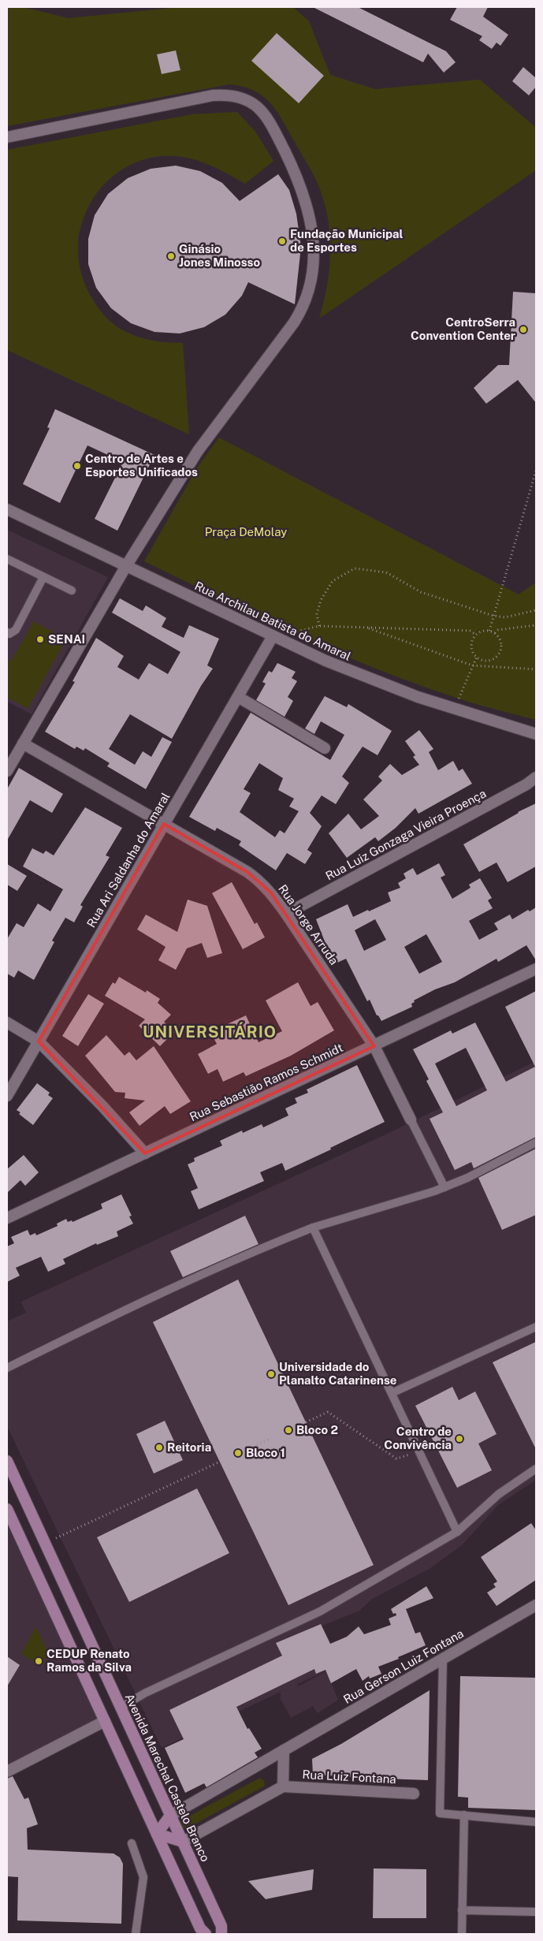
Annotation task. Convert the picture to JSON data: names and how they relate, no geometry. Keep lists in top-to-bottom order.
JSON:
{
  "streets": {
    "main road": ["Avenida Marechal Castelo Branco"],
    "street": [
      "Rua Archilau Batista do Amaral",
      "Rua Luiz Gonzaga Vieira Proença",
      "Rua Ari Saldanha do Amaral",
      "Rua Jorge Arruda",
      "Rua Sebastião Ramos Schmidt",
      "Rua Gerson Luiz Fontana",
      "Rua Luiz Fontana"
    ]
  },
  "crossings": [
    ["Rua Archilau Batista do Amaral", "Rua Ari Saldanha do Amaral"],
    ["Rua Luiz Gonzaga Vieira Proença", "Rua Jorge Arruda"],
    ["Rua Ari Saldanha do Amaral", "Rua Jorge Arruda"],
    ["Rua Jorge Arruda", "Rua Sebastião Ramos Schmidt"],
    ["Rua Gerson Luiz Fontana", "Avenida Marechal Castelo Branco"]
  ],
  "districts": ["UNIVERSITÁRIO"],
  "parks": ["Praça DeMolay"],
  "places": [
    "Fundação Municipal de Esportes",
    "Ginásio Jones Minosso",
    "CentroSerra Convention Center",
    "Centro de Artes e Esportes Unificados",
    "SENAI",
    "Universidade do Planalto Catarinense",
    "Bloco 2",
    "Centro de Convivência",
    "Reitoria",
    "Bloco 1",
    "CEDUP Renato Ramos da Silva"
  ]
}
